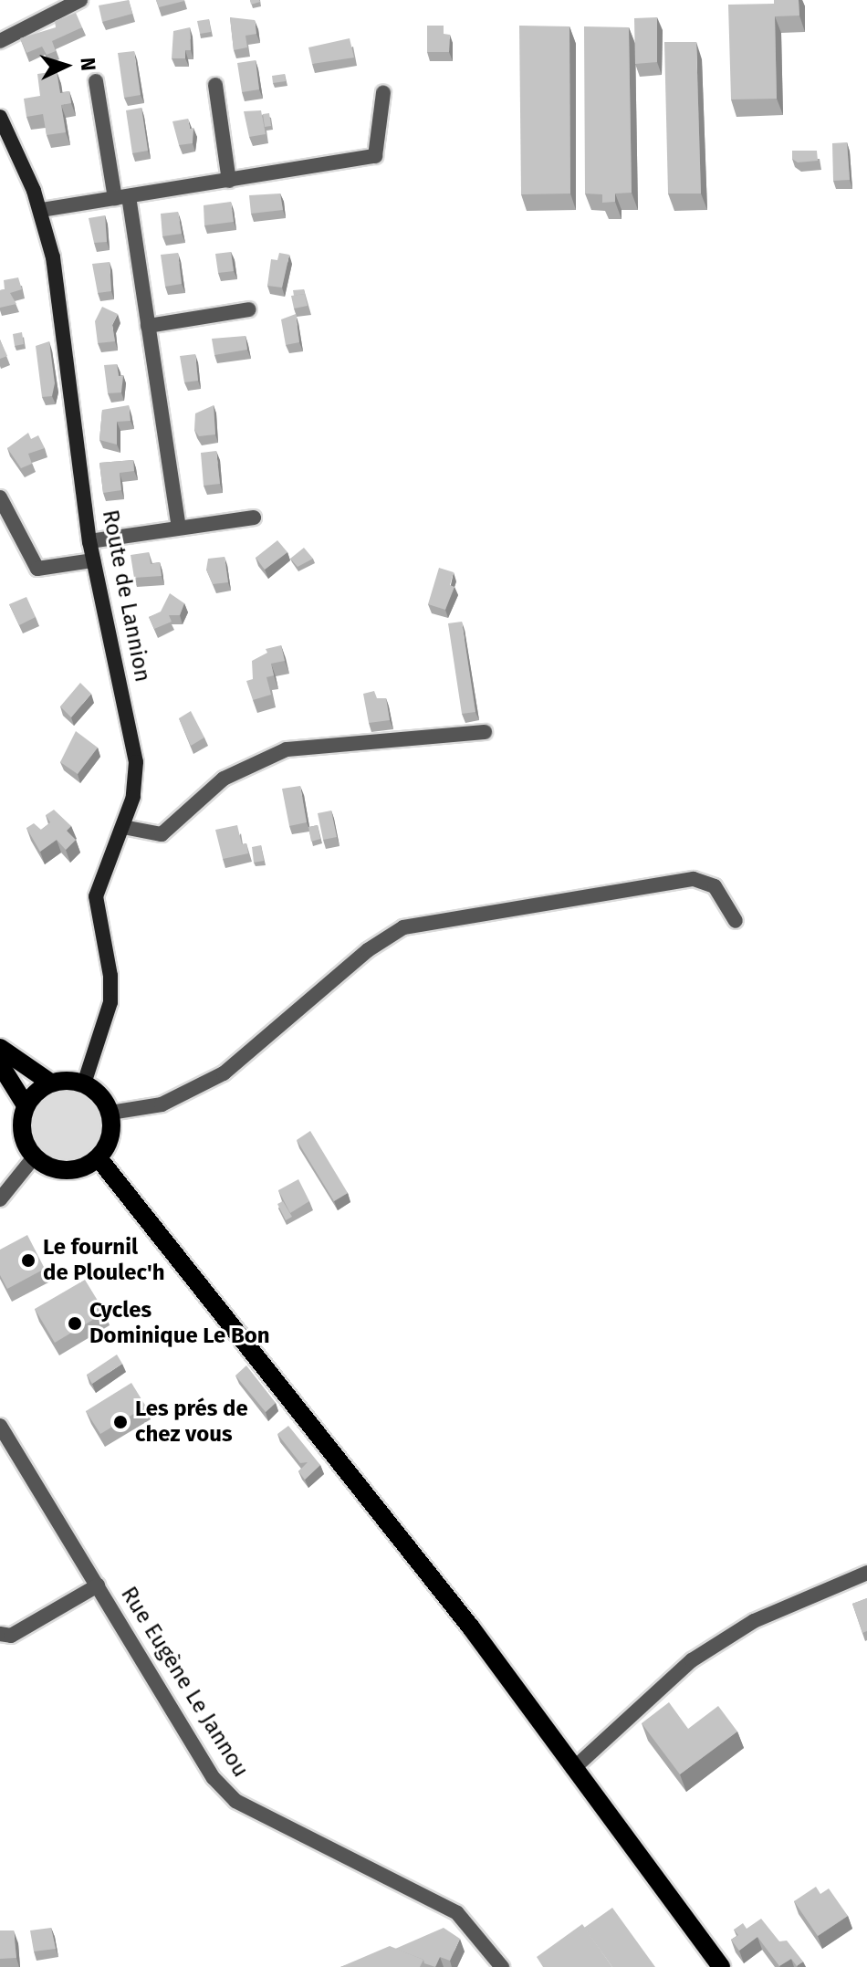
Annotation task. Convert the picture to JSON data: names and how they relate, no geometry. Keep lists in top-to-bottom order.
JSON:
{
  "streets": {
    "street": ["Route de Lannion", "Rue Eugène Le Jannou"]
  },
  "places": ["Le fournil de Ploulec'h", "Cycles Dominique Le Bon", "Les prés de chez vous"],
  "north": "right"
}
